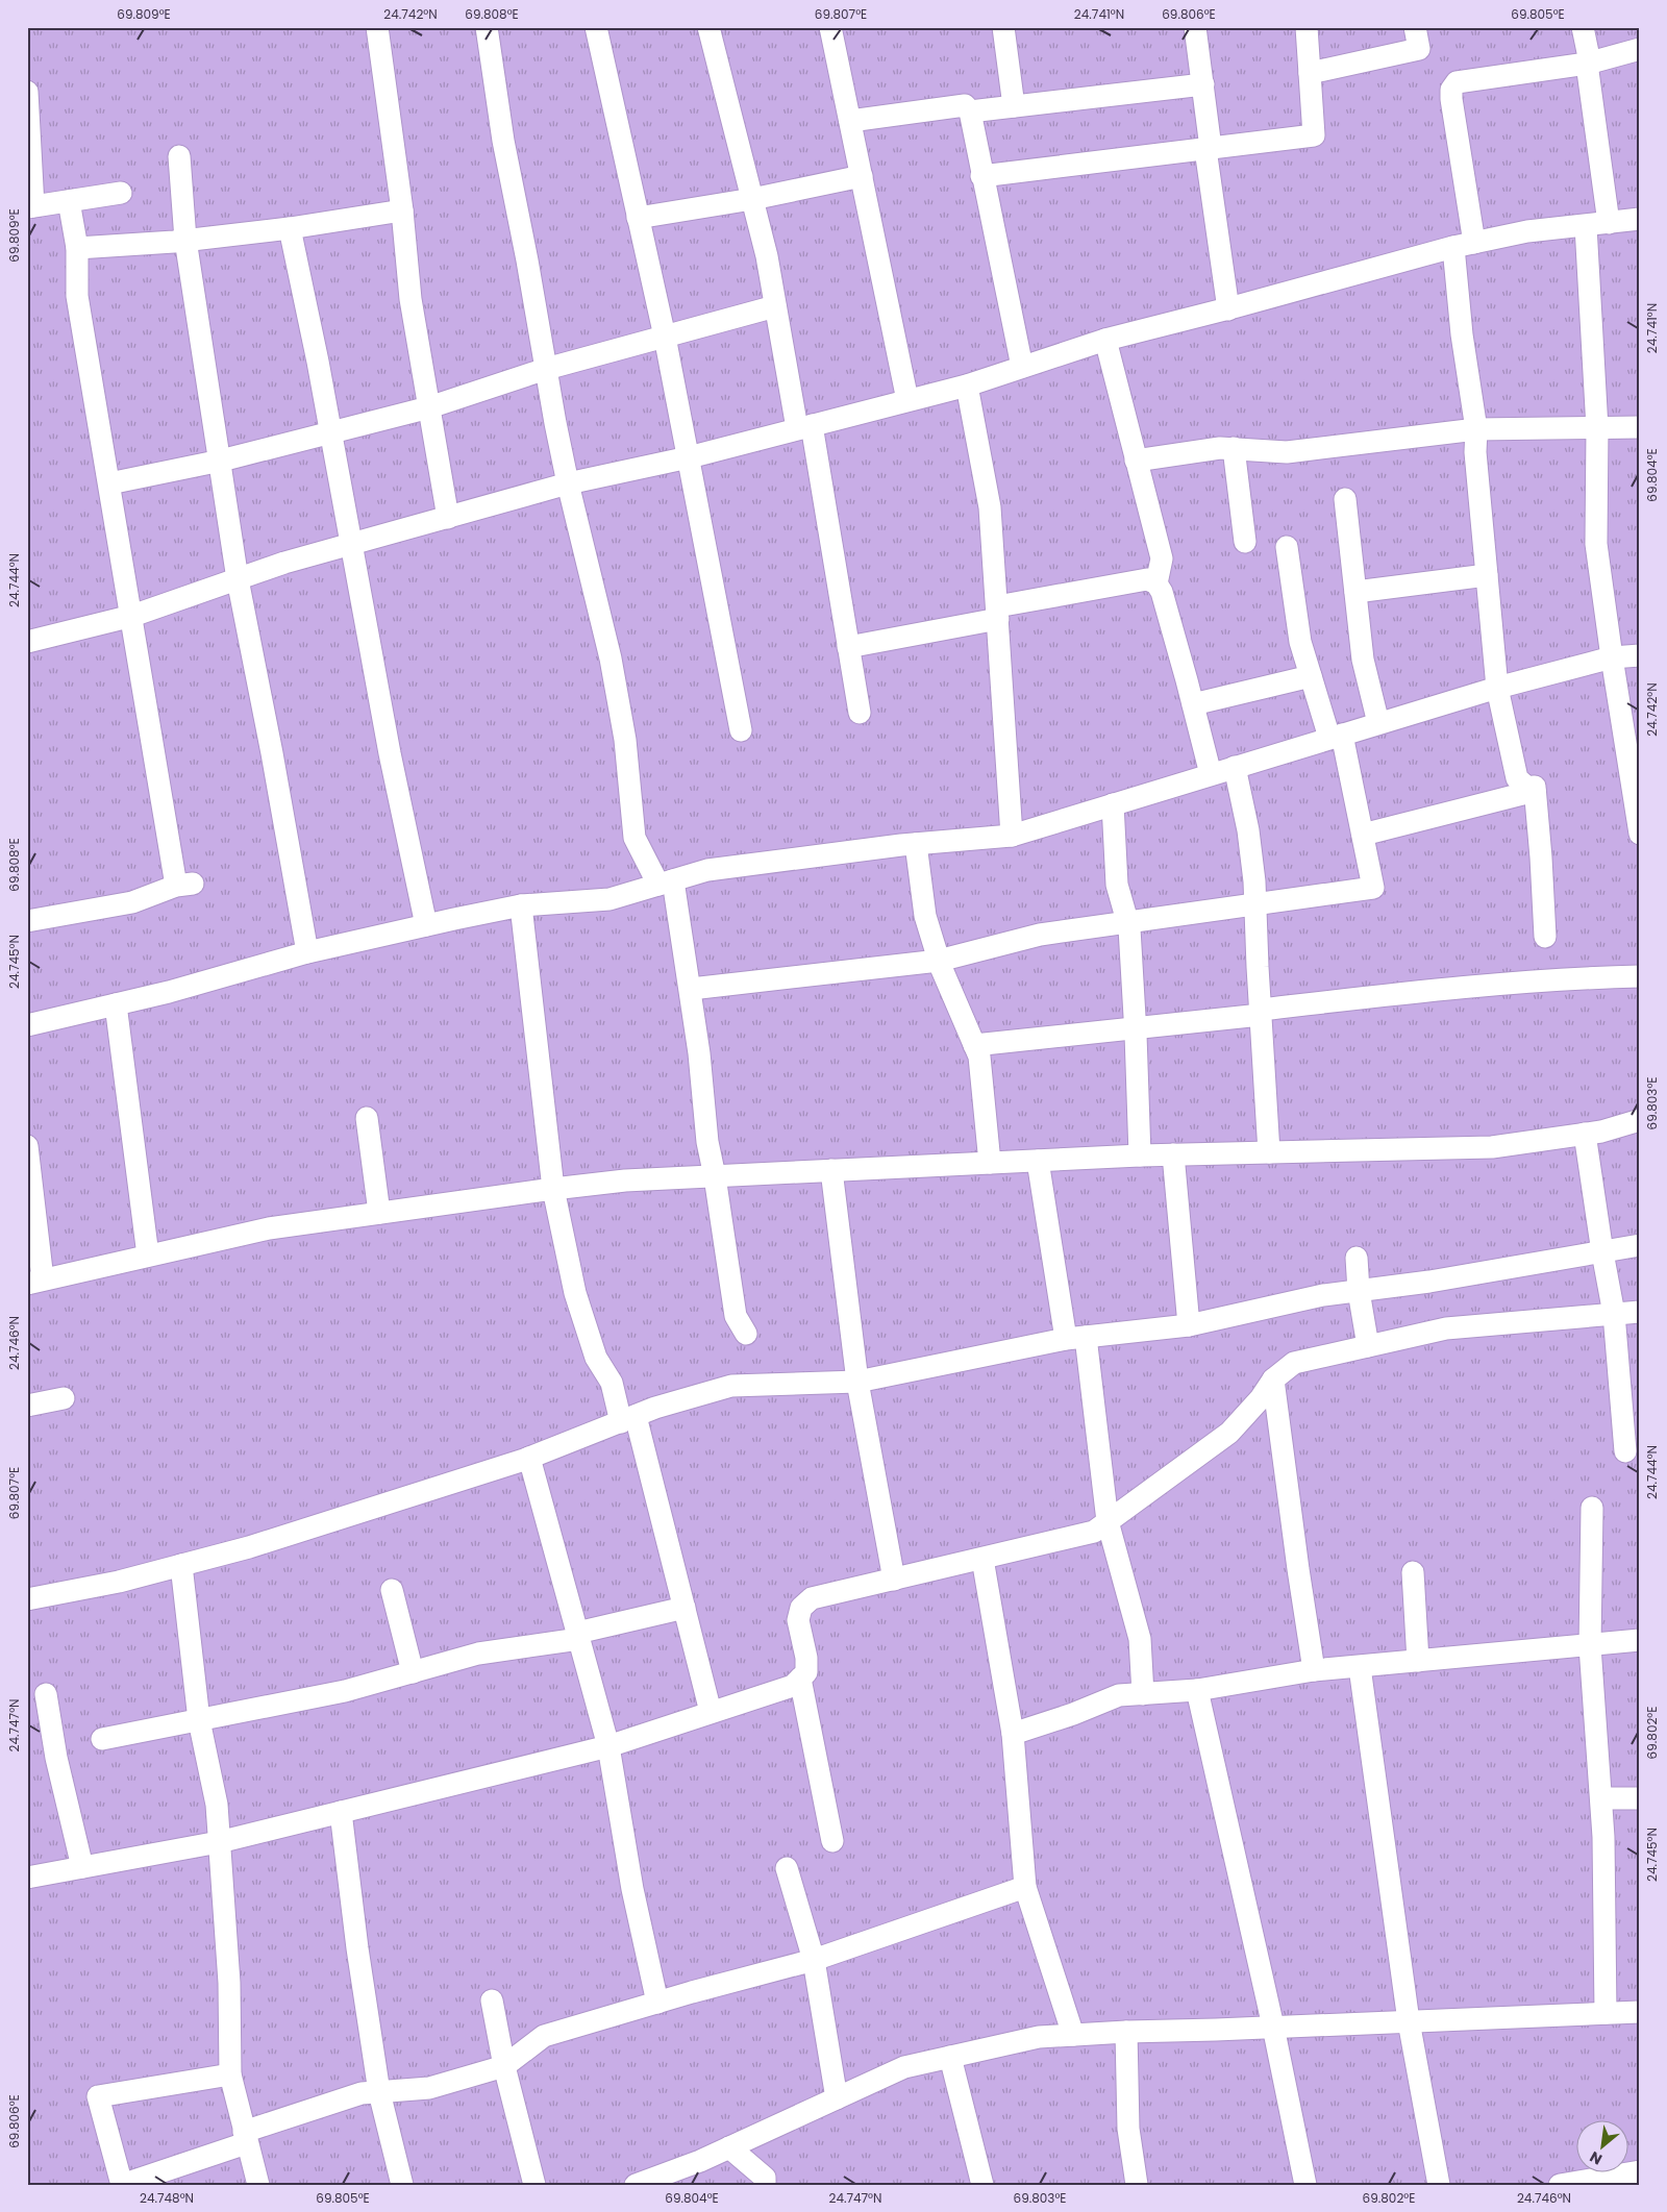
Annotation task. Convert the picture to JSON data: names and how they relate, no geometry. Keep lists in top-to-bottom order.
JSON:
{
  "north": "bottom left",
  "coordinates": [
    "69.809°E",
    "24.742°N",
    "69.808°E",
    "69.807°E",
    "24.741°N",
    "69.806°E",
    "69.805°E",
    "69.804°E",
    "24.744°N",
    "24.745°N",
    "69.803°E",
    "24.746°N",
    "24.747°N",
    "69.802°E",
    "24.748°N"
  ]
}
